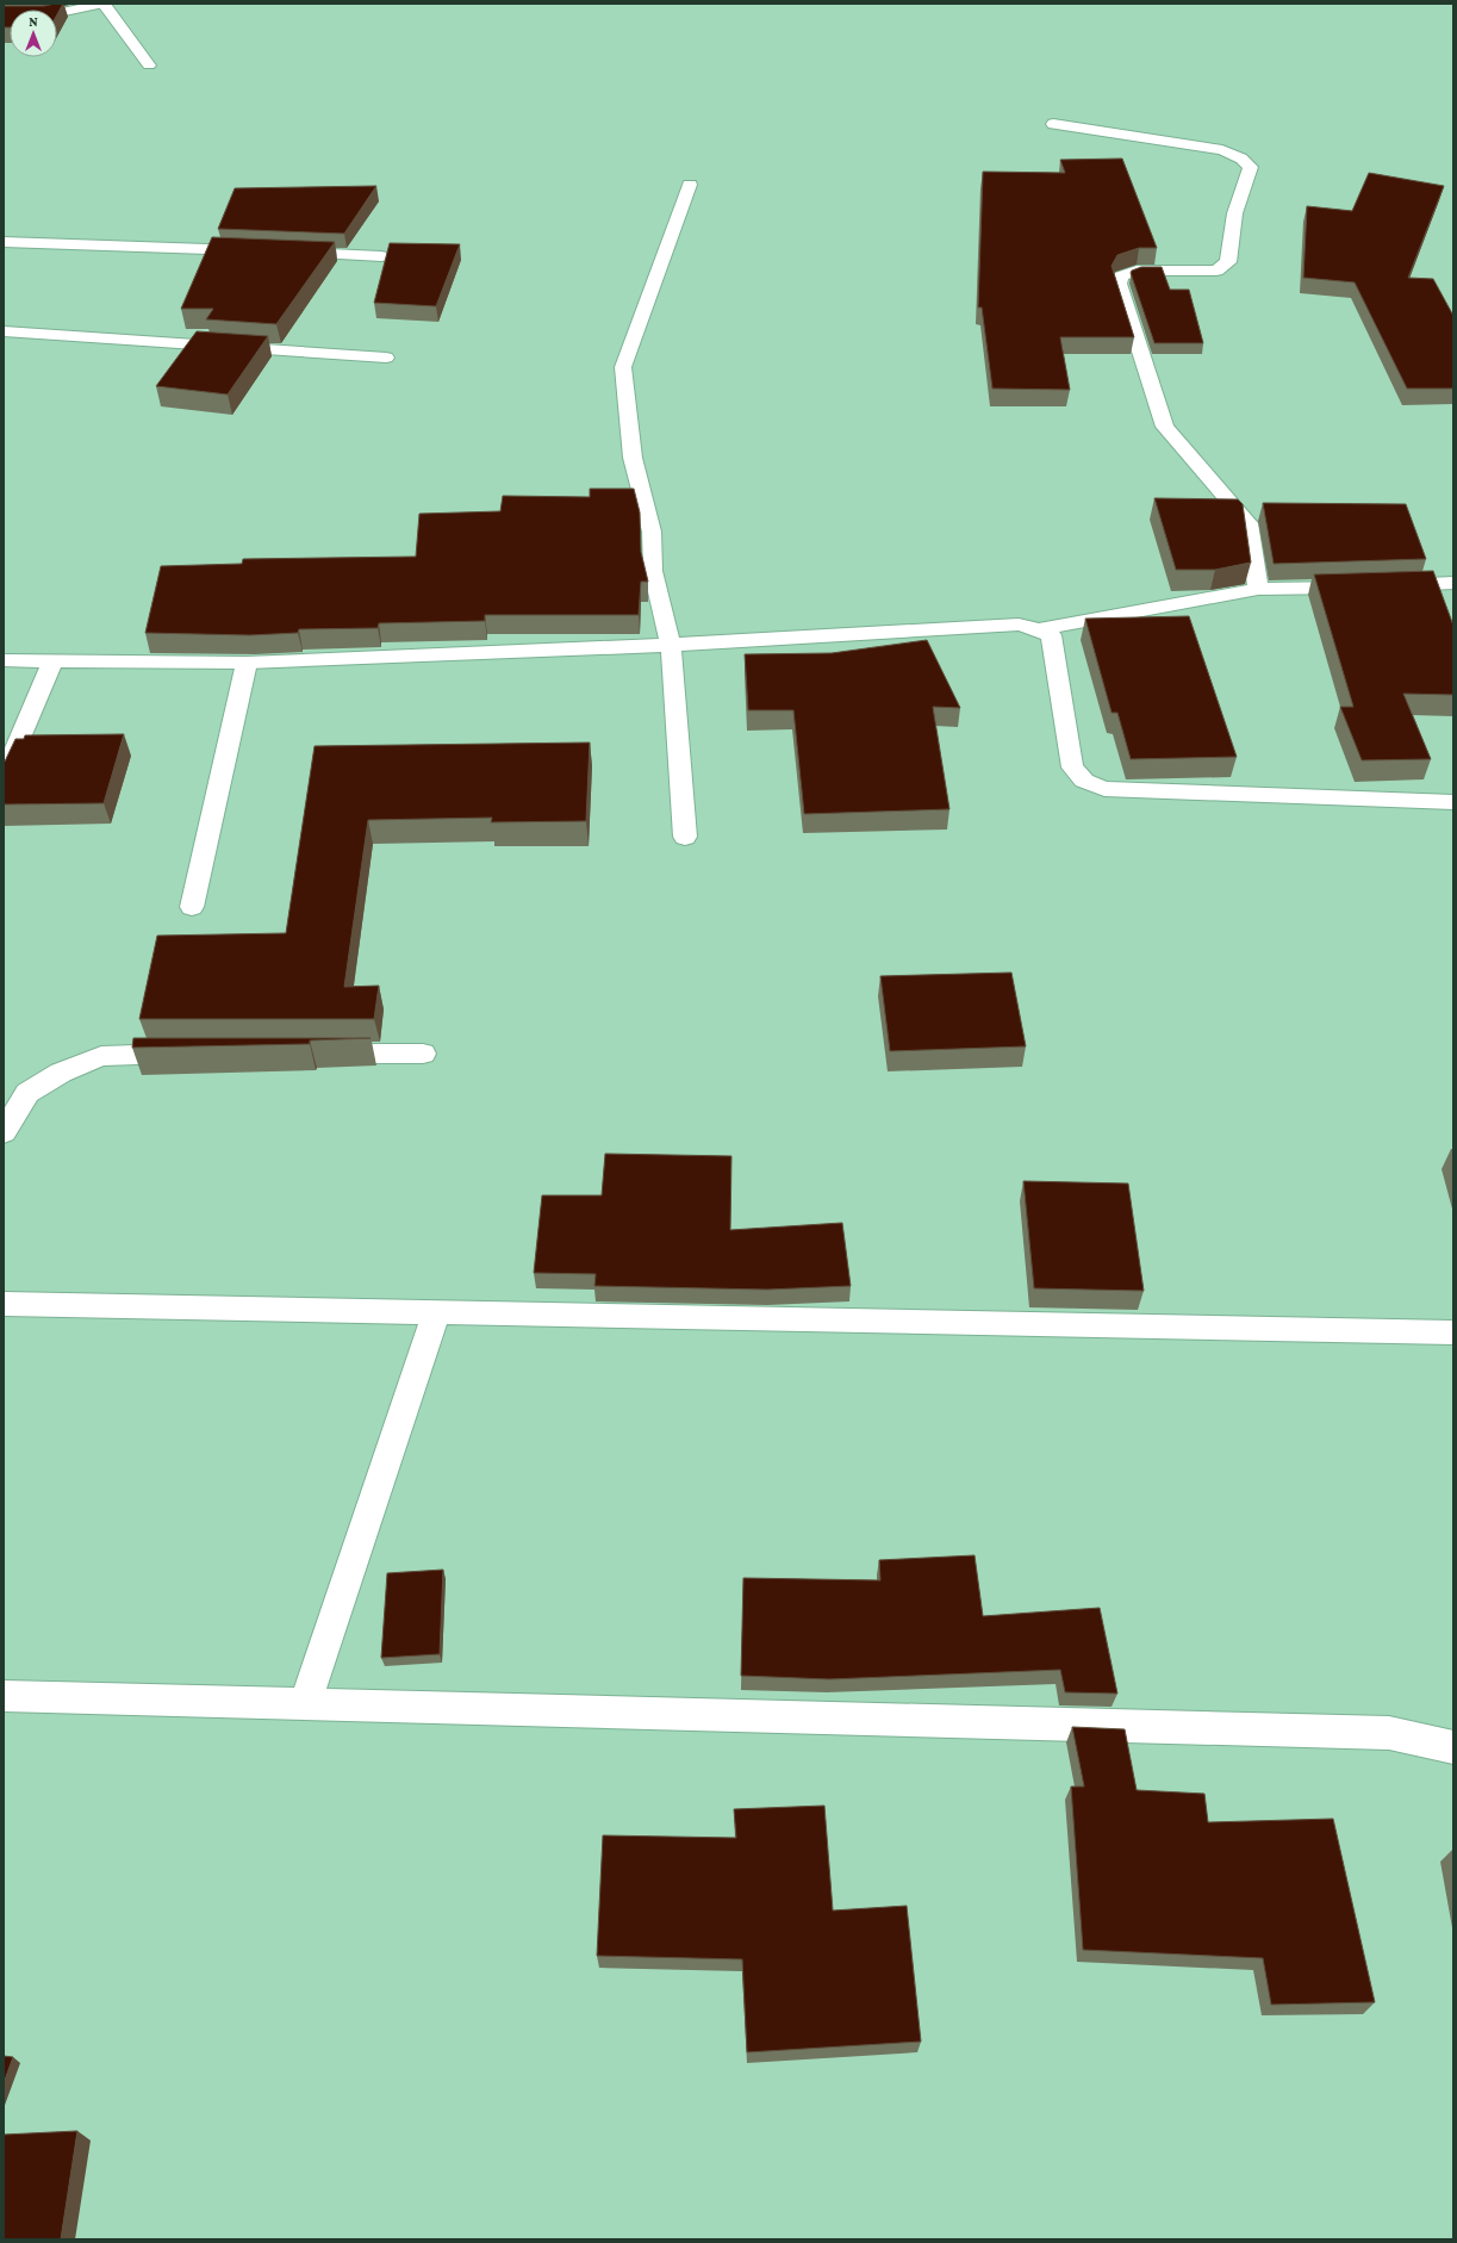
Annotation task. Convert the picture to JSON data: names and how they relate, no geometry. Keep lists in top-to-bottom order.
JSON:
{
  "north": "top"
}
